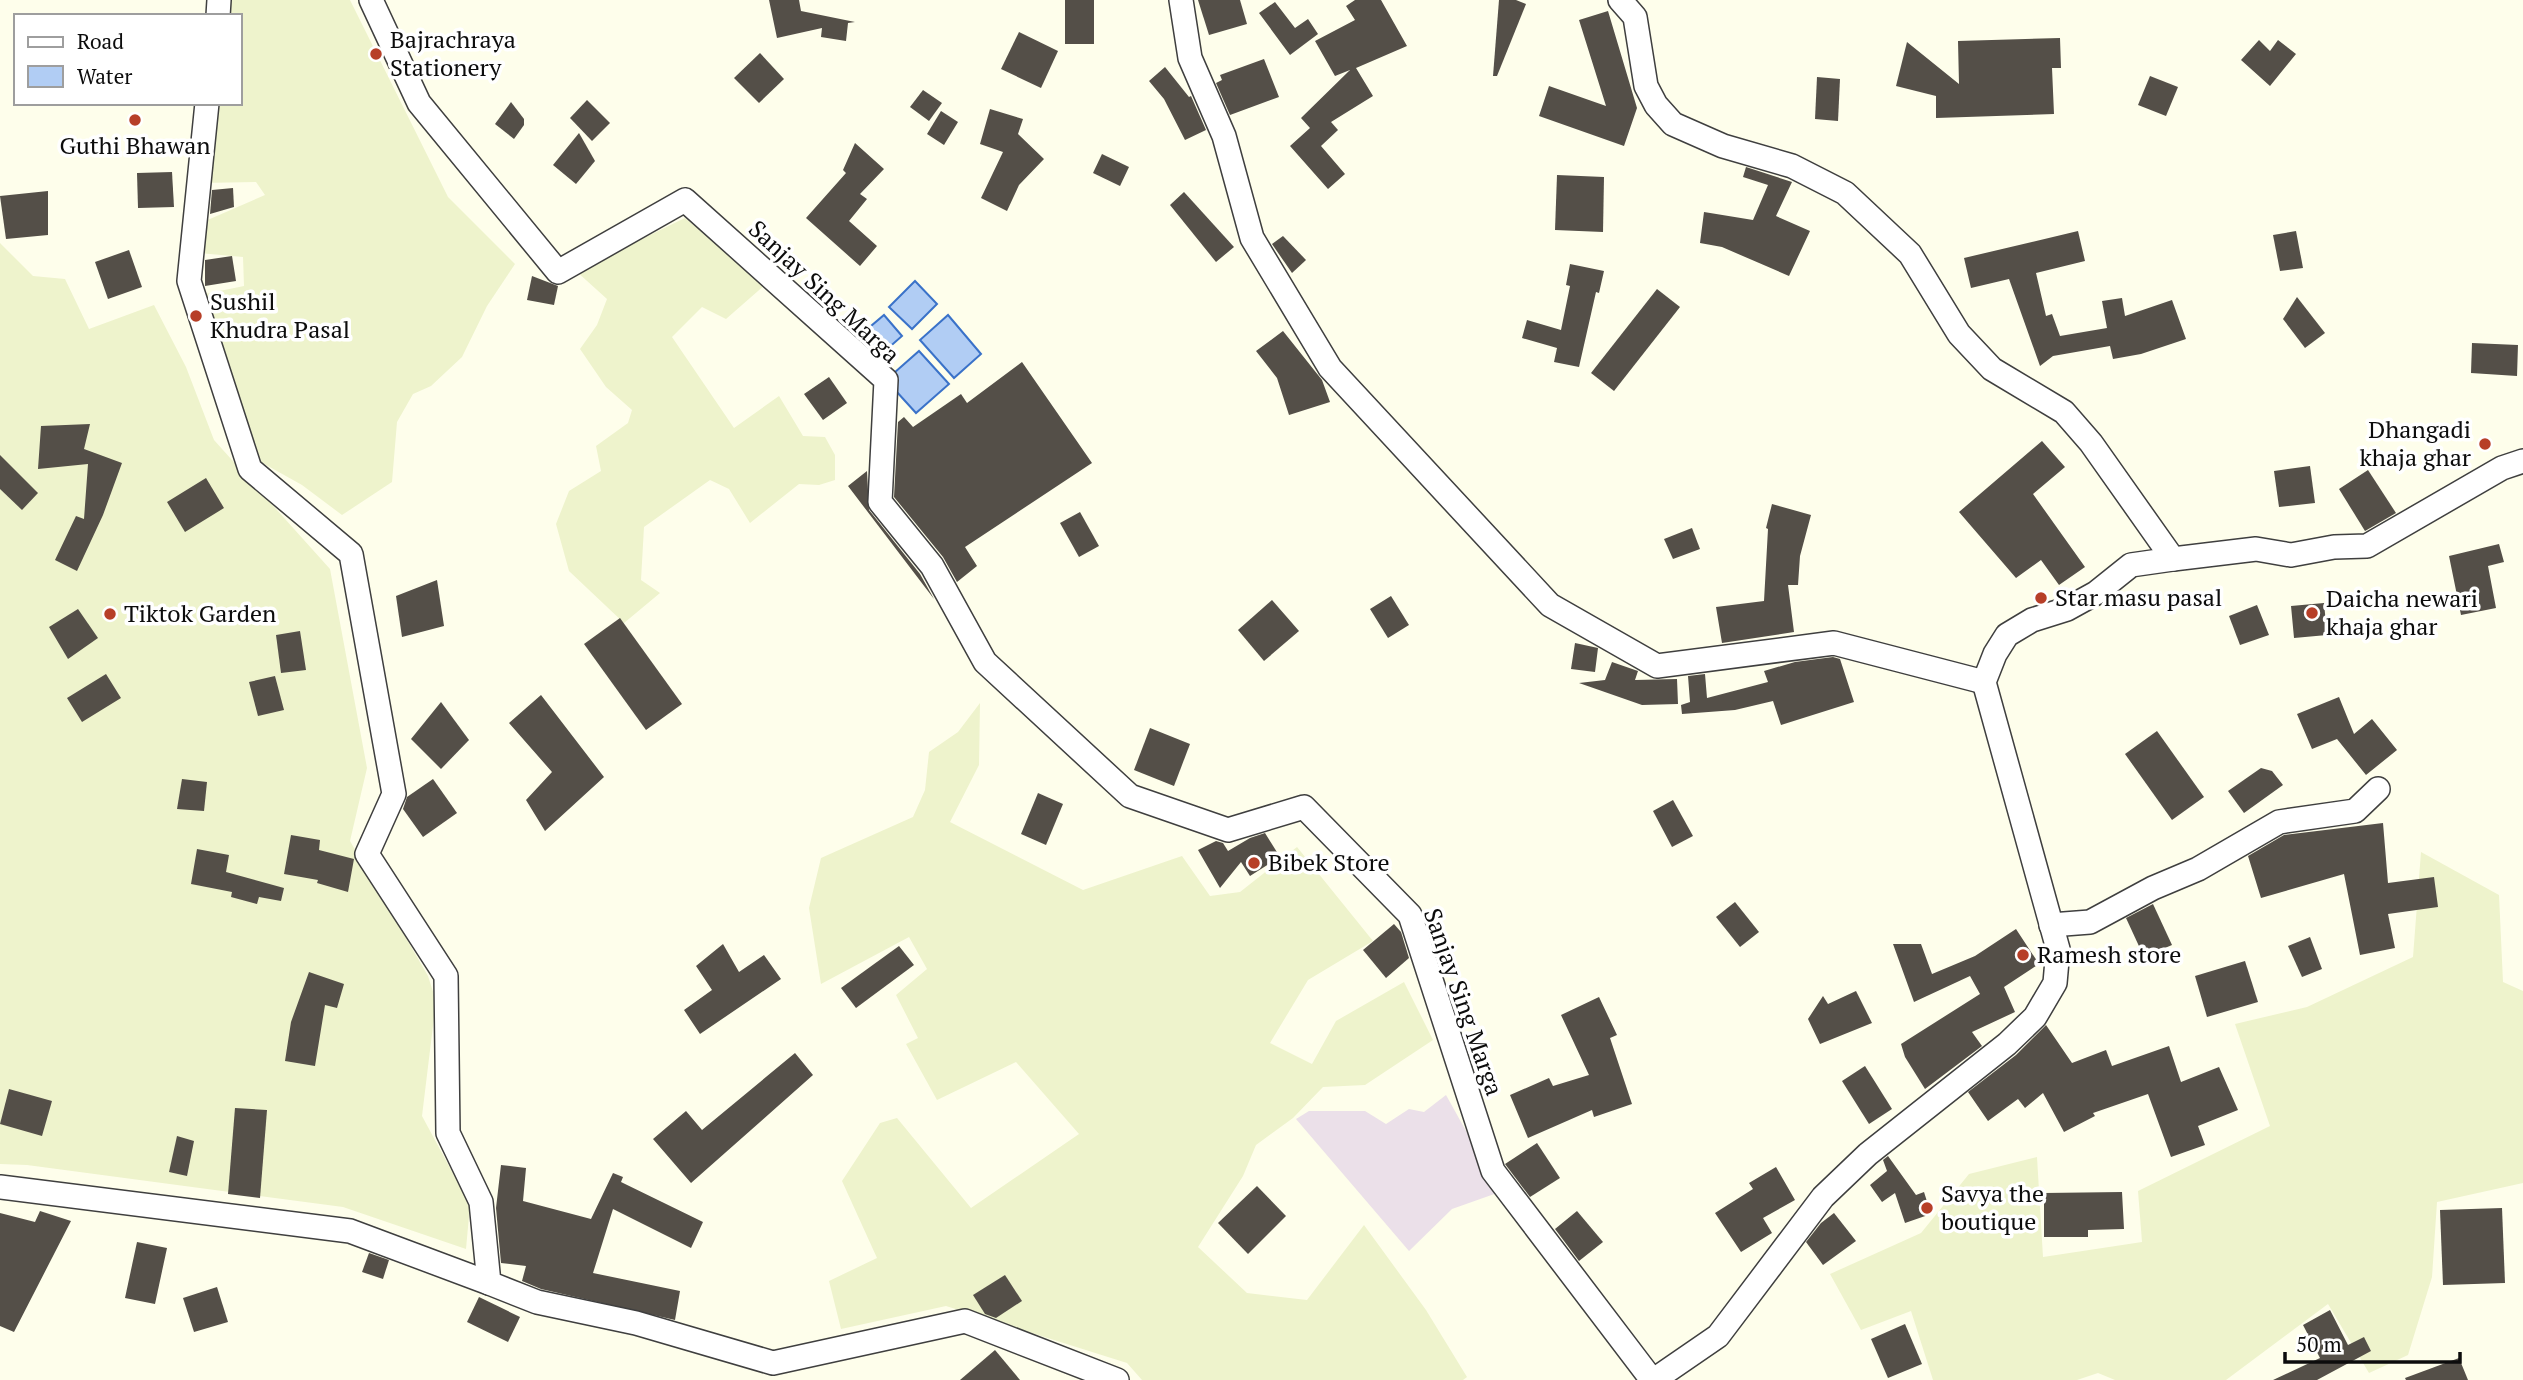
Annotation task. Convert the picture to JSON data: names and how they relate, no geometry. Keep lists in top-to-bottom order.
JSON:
{
  "streets": {
    "street": ["Sanjay Sing Marga"]
  },
  "places": [
    "Bajrachraya Stationery",
    "Guthi Bhawan",
    "Sushil Khudra Pasal",
    "Dhangadi khaja ghar",
    "Star masu pasal",
    "Daicha newari khaja ghar",
    "Tiktok Garden",
    "Bibek Store",
    "Ramesh store",
    "Savya the boutique"
  ],
  "legend": ["Road", "Water"],
  "scale_bar": "50 m"
}
